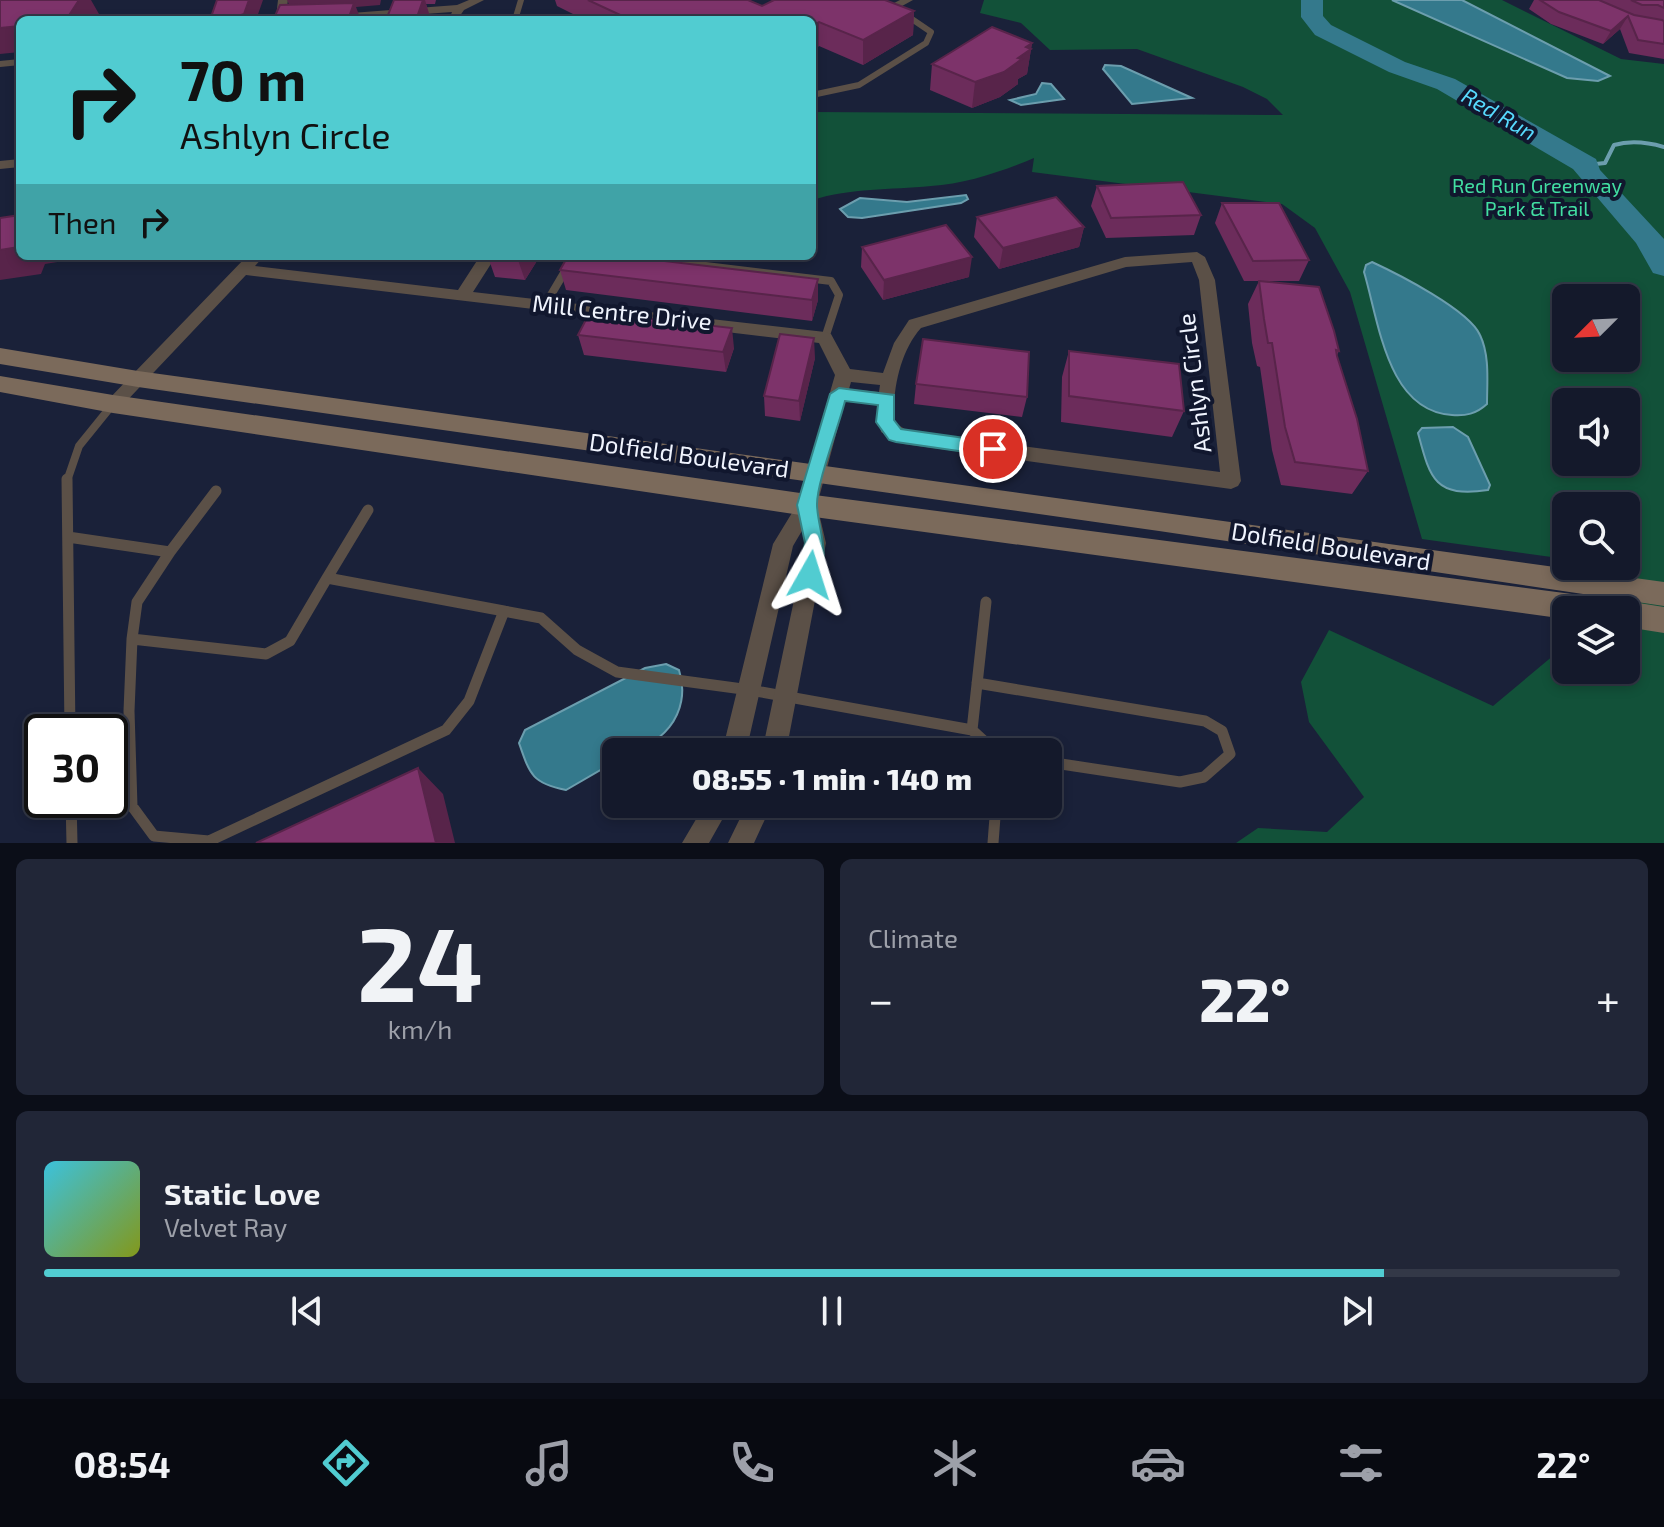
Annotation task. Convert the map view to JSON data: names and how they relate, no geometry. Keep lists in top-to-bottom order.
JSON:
{
  "streets": {
    "main road": ["Dolfield Boulevard"],
    "street": ["Mill Centre Drive", "Ashlyn Circle"]
  },
  "water": ["Red Run"],
  "parks": ["Red Run Greenway Park & Trail"],
  "north": "bottom left",
  "page": {
    "turn": ["70 m", "Ashlyn Circle"],
    "then": "Then",
    "limit": "30",
    "trip": "08:55 · 1 min · 140 m",
    "tile": [
      ["24", "km/h"],
      "Climate"
    ],
    "heat": ["−", "22°", "+"],
    "song": ["Static Love", "Velvet Ray"],
    "tabs": ["08:54", "22°"]
  }
}
